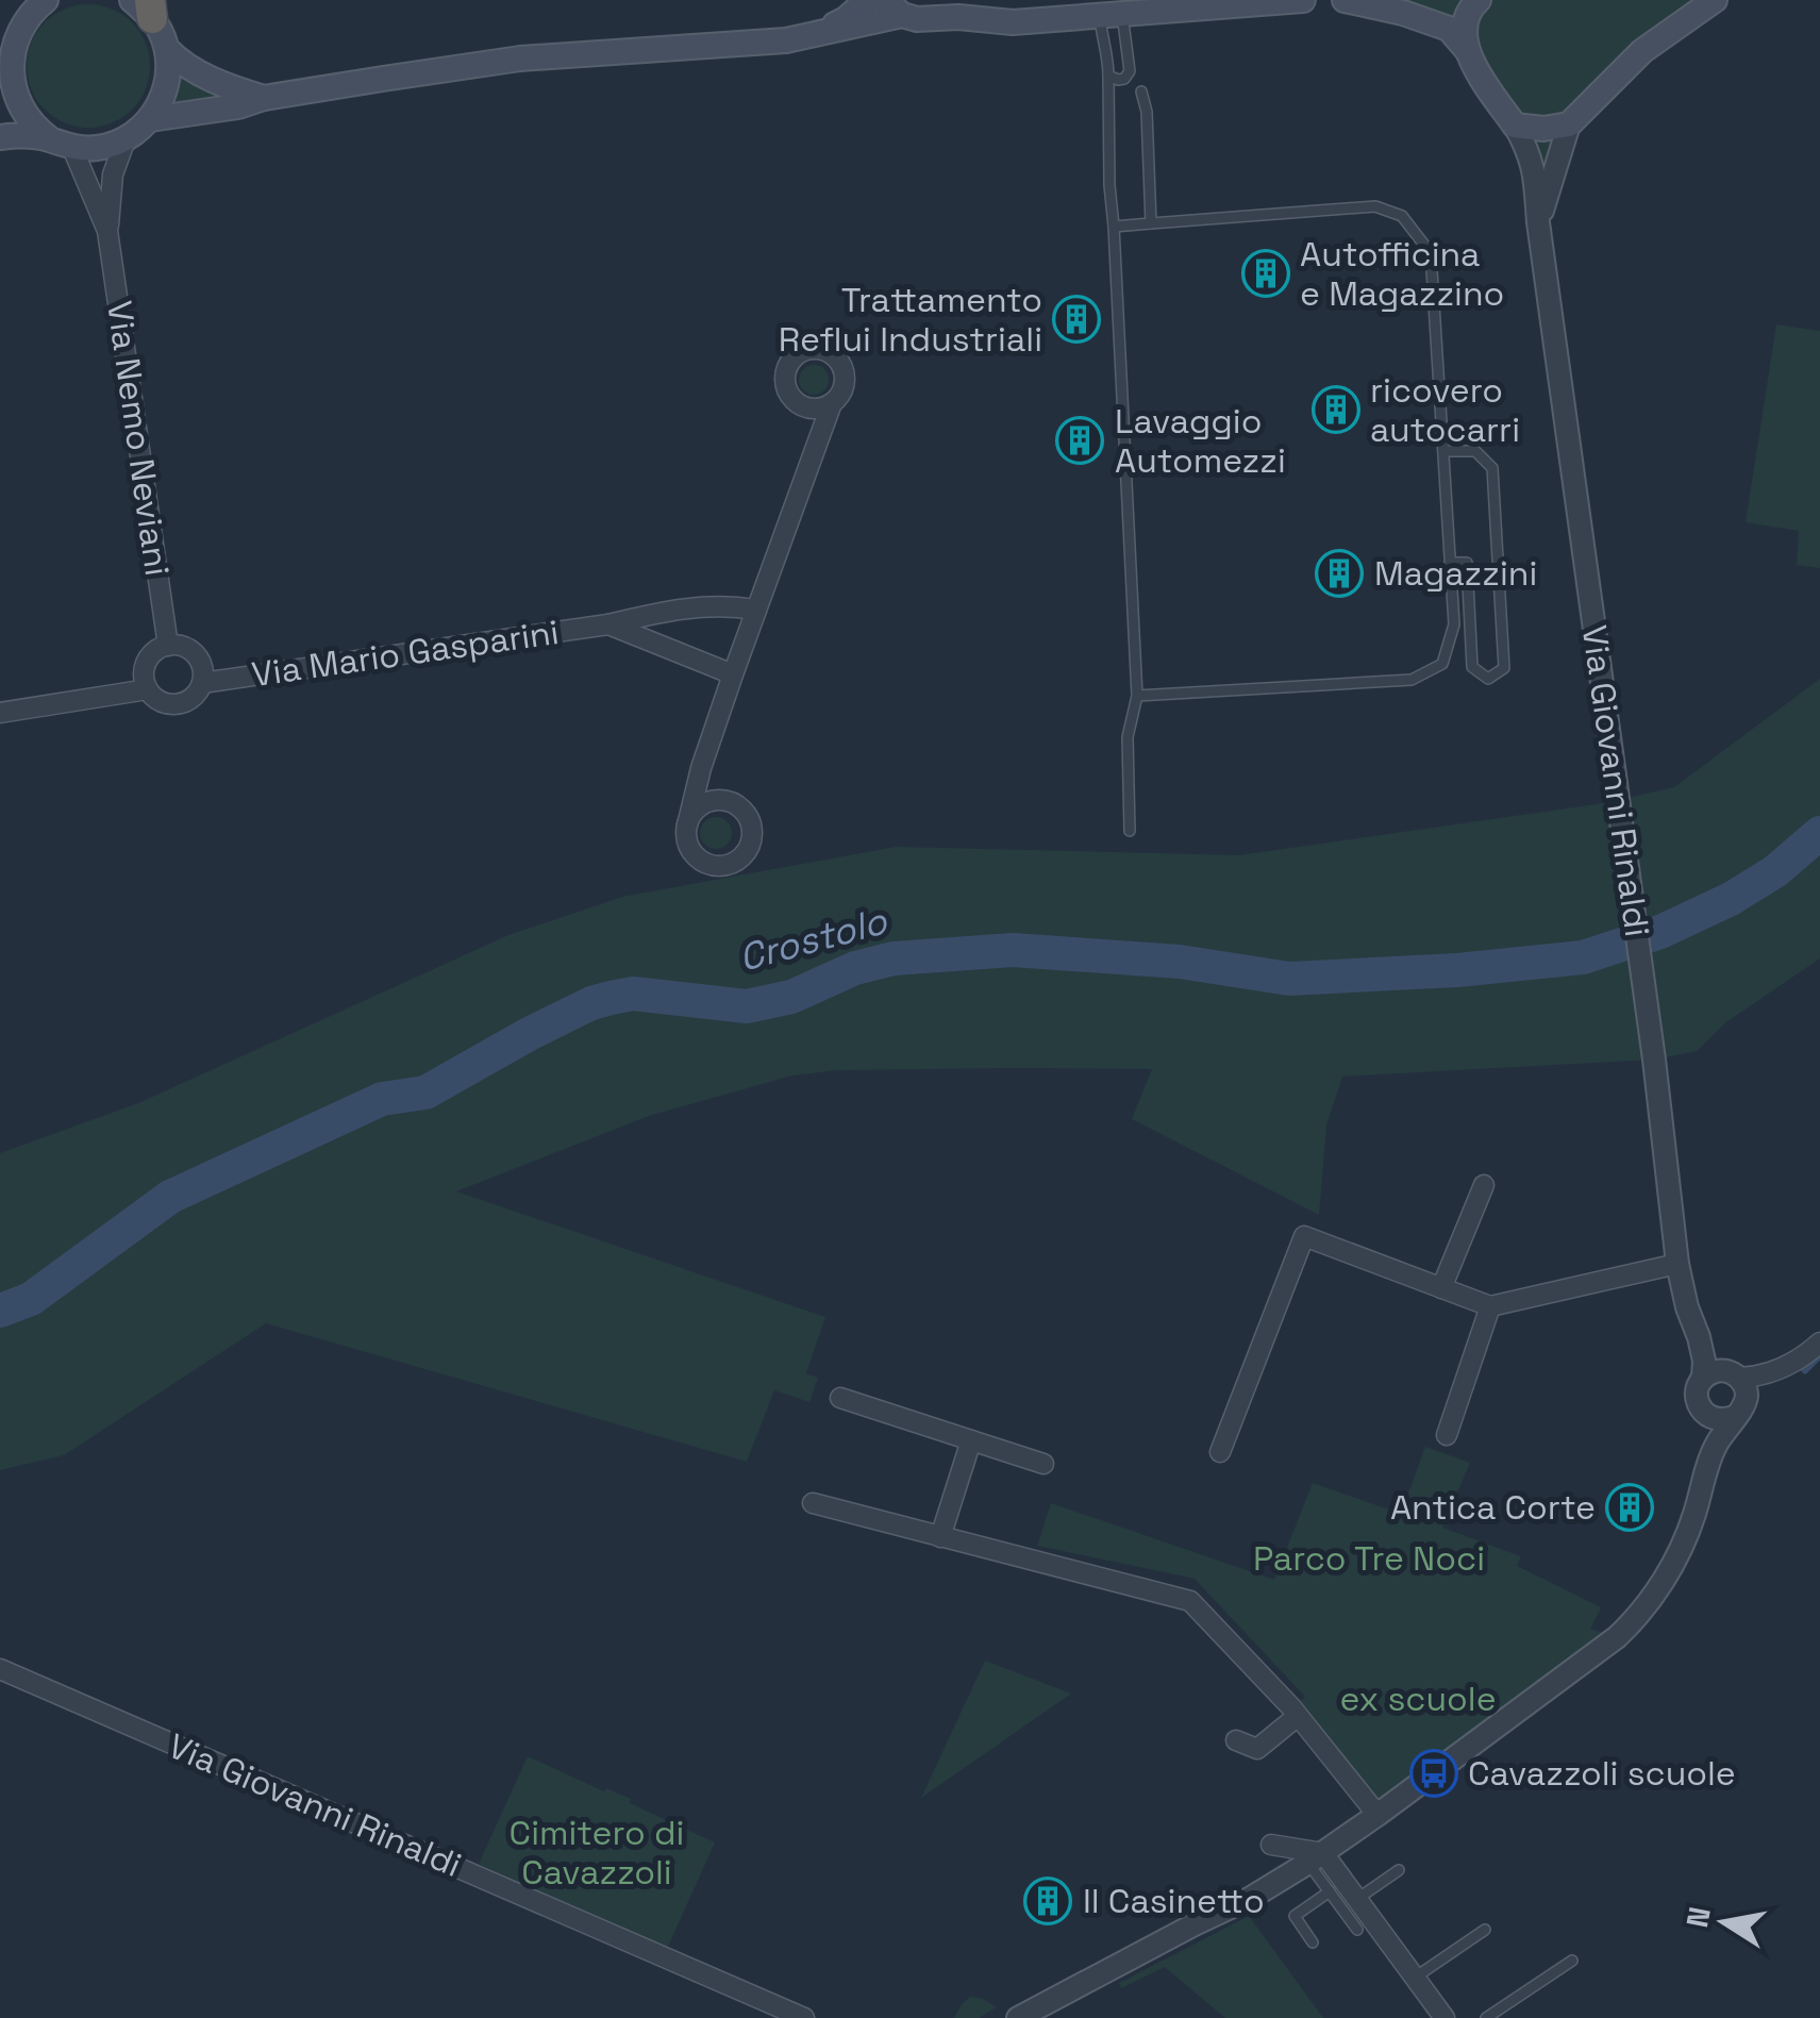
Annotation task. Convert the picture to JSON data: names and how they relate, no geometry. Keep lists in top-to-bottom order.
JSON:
{
  "streets": {
    "street": ["Via Nemo Neviani", "Via Mario Gasparini", "Via Giovanni Rinaldi"]
  },
  "crossings": [
    ["Via Nemo Neviani", "Via Mario Gasparini"]
  ],
  "water": ["Crostolo"],
  "parks": ["Parco Tre Noci", "ex scuole", "Cimitero di Cavazzoli"],
  "places": {
    "building": [
      "Autofficina e Magazzino",
      "Trattamento Reflui Industriali",
      "ricovero autocarri",
      "Lavaggio Automezzi",
      "Magazzini",
      "Antica Corte",
      "Il Casinetto"
    ],
    "bus stop": ["Cavazzoli scuole"]
  },
  "north": "left"
}
